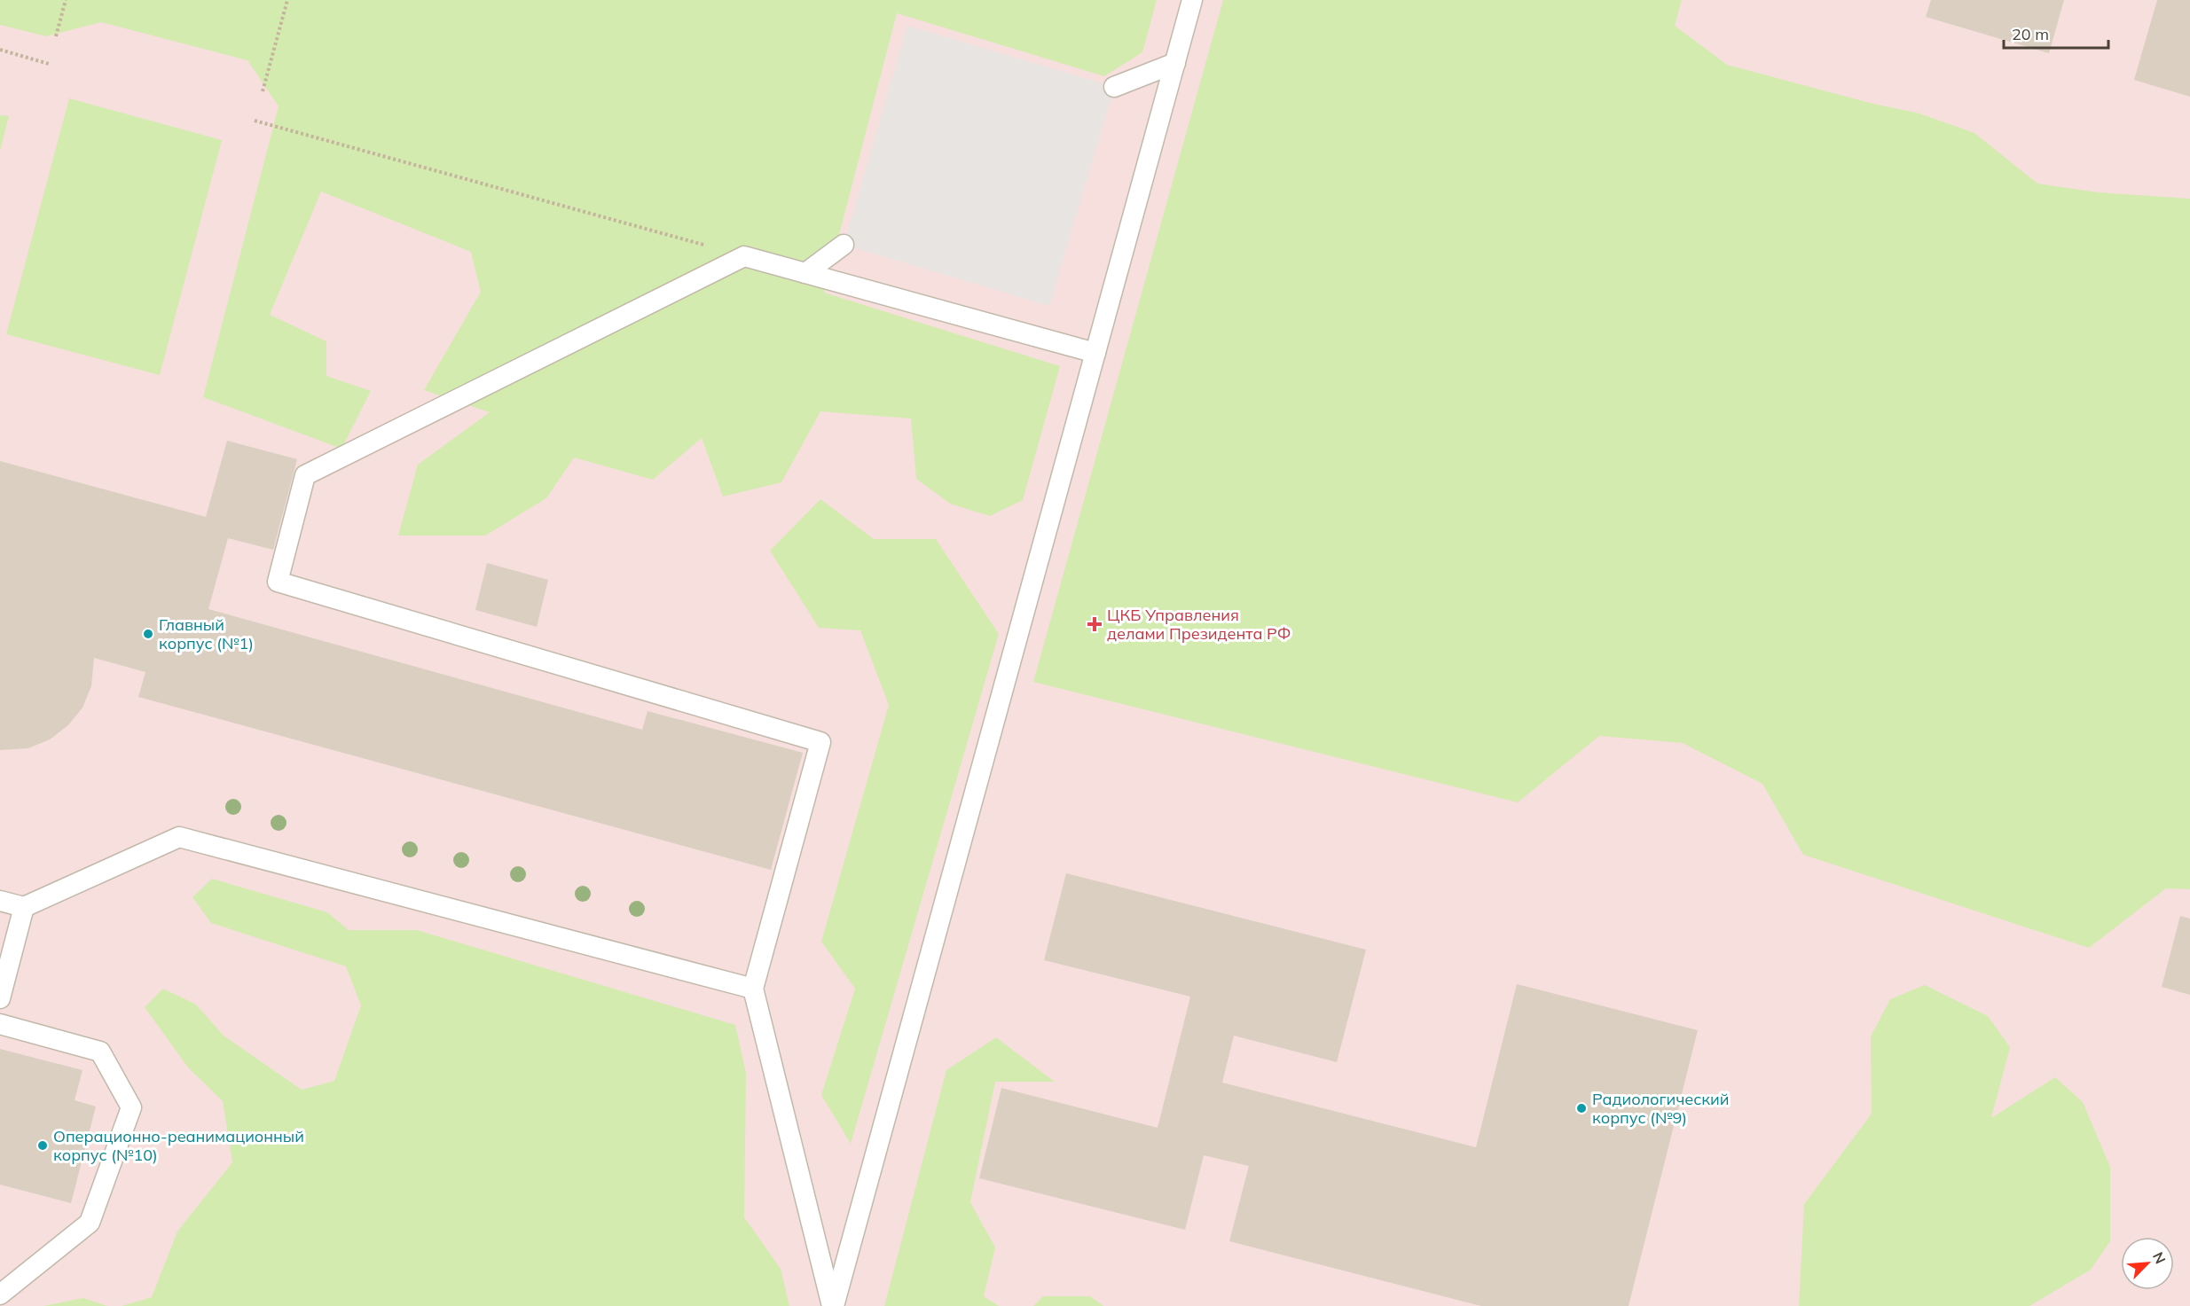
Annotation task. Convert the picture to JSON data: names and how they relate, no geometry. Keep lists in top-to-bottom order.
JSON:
{
  "places": {
    "health": ["ЦКБ Управления делами Президента РФ"],
    "other": ["Главный корпус (№1)", "Радиологический корпус (№9)", "Операционно-реанимационный корпус (№10)"]
  },
  "scale_bar": "20 m",
  "north": "top right"
}
